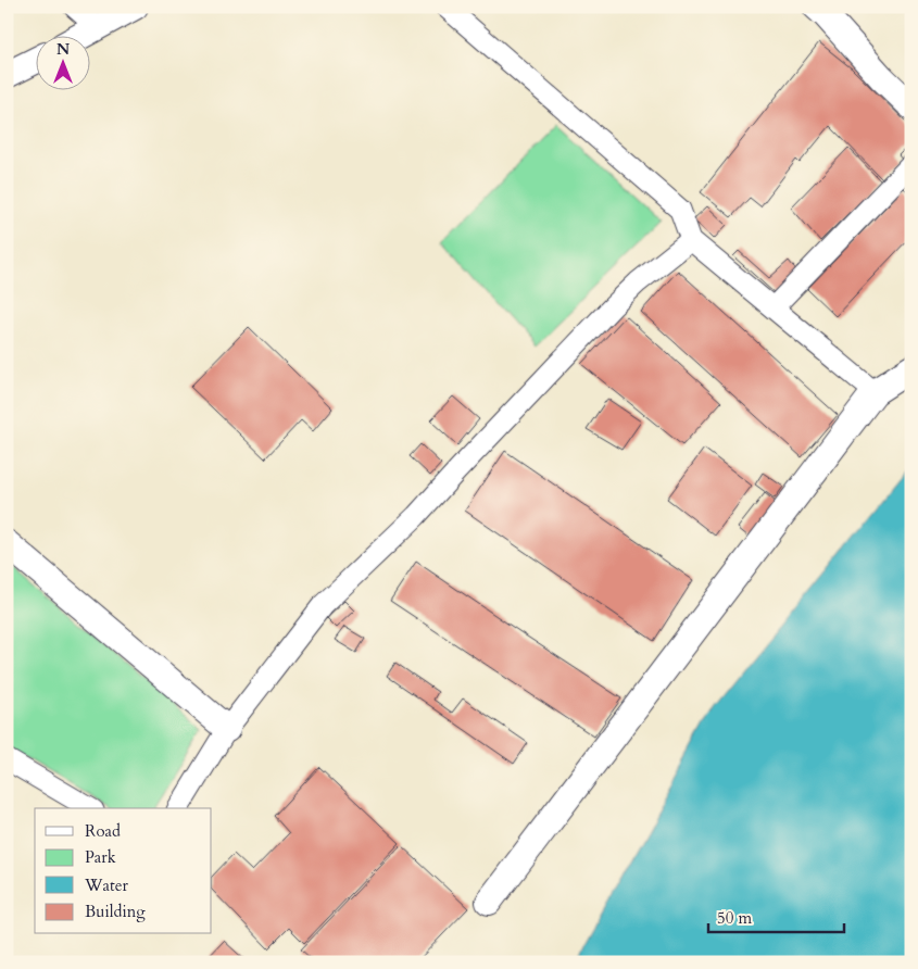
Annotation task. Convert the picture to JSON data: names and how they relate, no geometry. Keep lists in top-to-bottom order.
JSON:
{
  "legend": [
    "Road",
    "Park",
    "Water",
    "Building"
  ],
  "scale_bar": "50 m",
  "north": "top"
}
